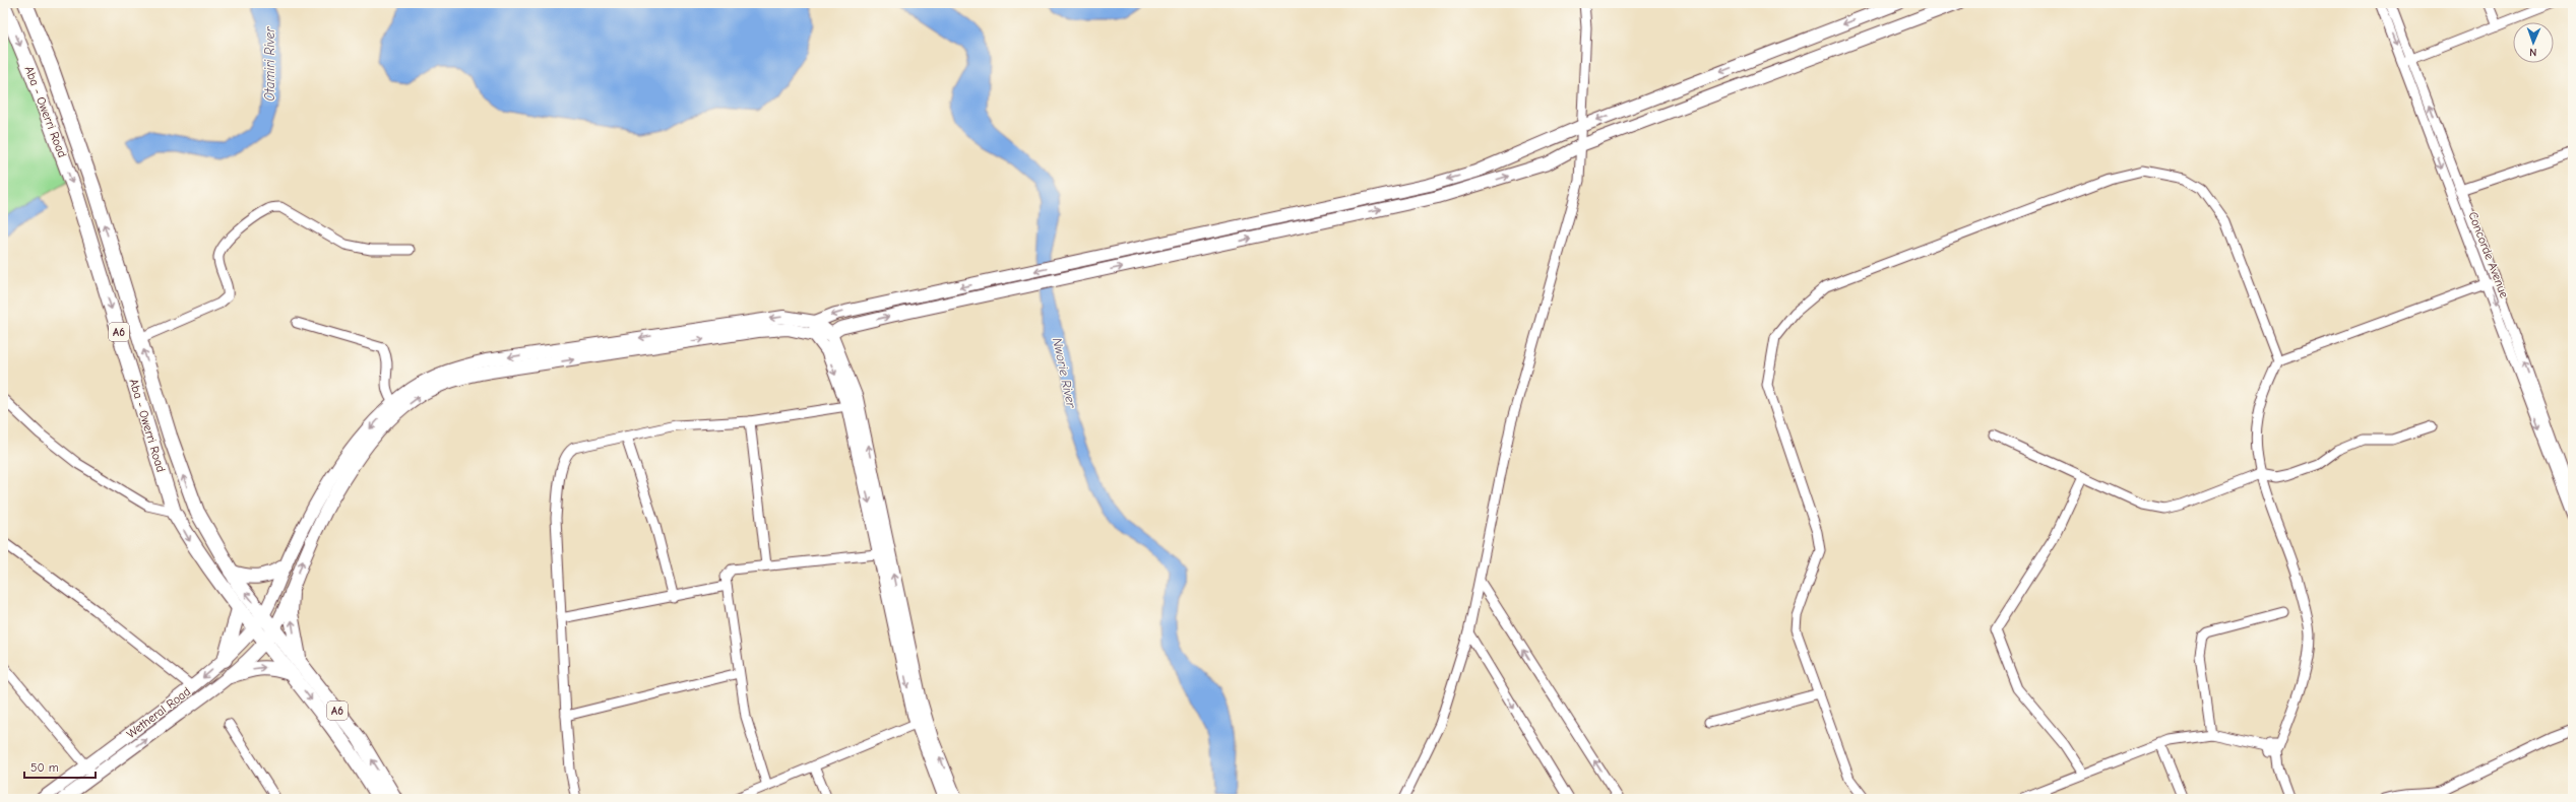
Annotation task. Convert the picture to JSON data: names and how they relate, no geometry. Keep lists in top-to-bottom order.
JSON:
{
  "streets": {
    "highway": ["Aba - Owerri Road", "A6"],
    "main road": ["Wetheral Road"],
    "street": ["Concorde Avenue"]
  },
  "crossings": [
    ["Aba - Owerri Road", "Wetheral Road"]
  ],
  "water": ["Otamiri River", "Nworie River"],
  "scale_bar": "50 m",
  "north": "bottom"
}
